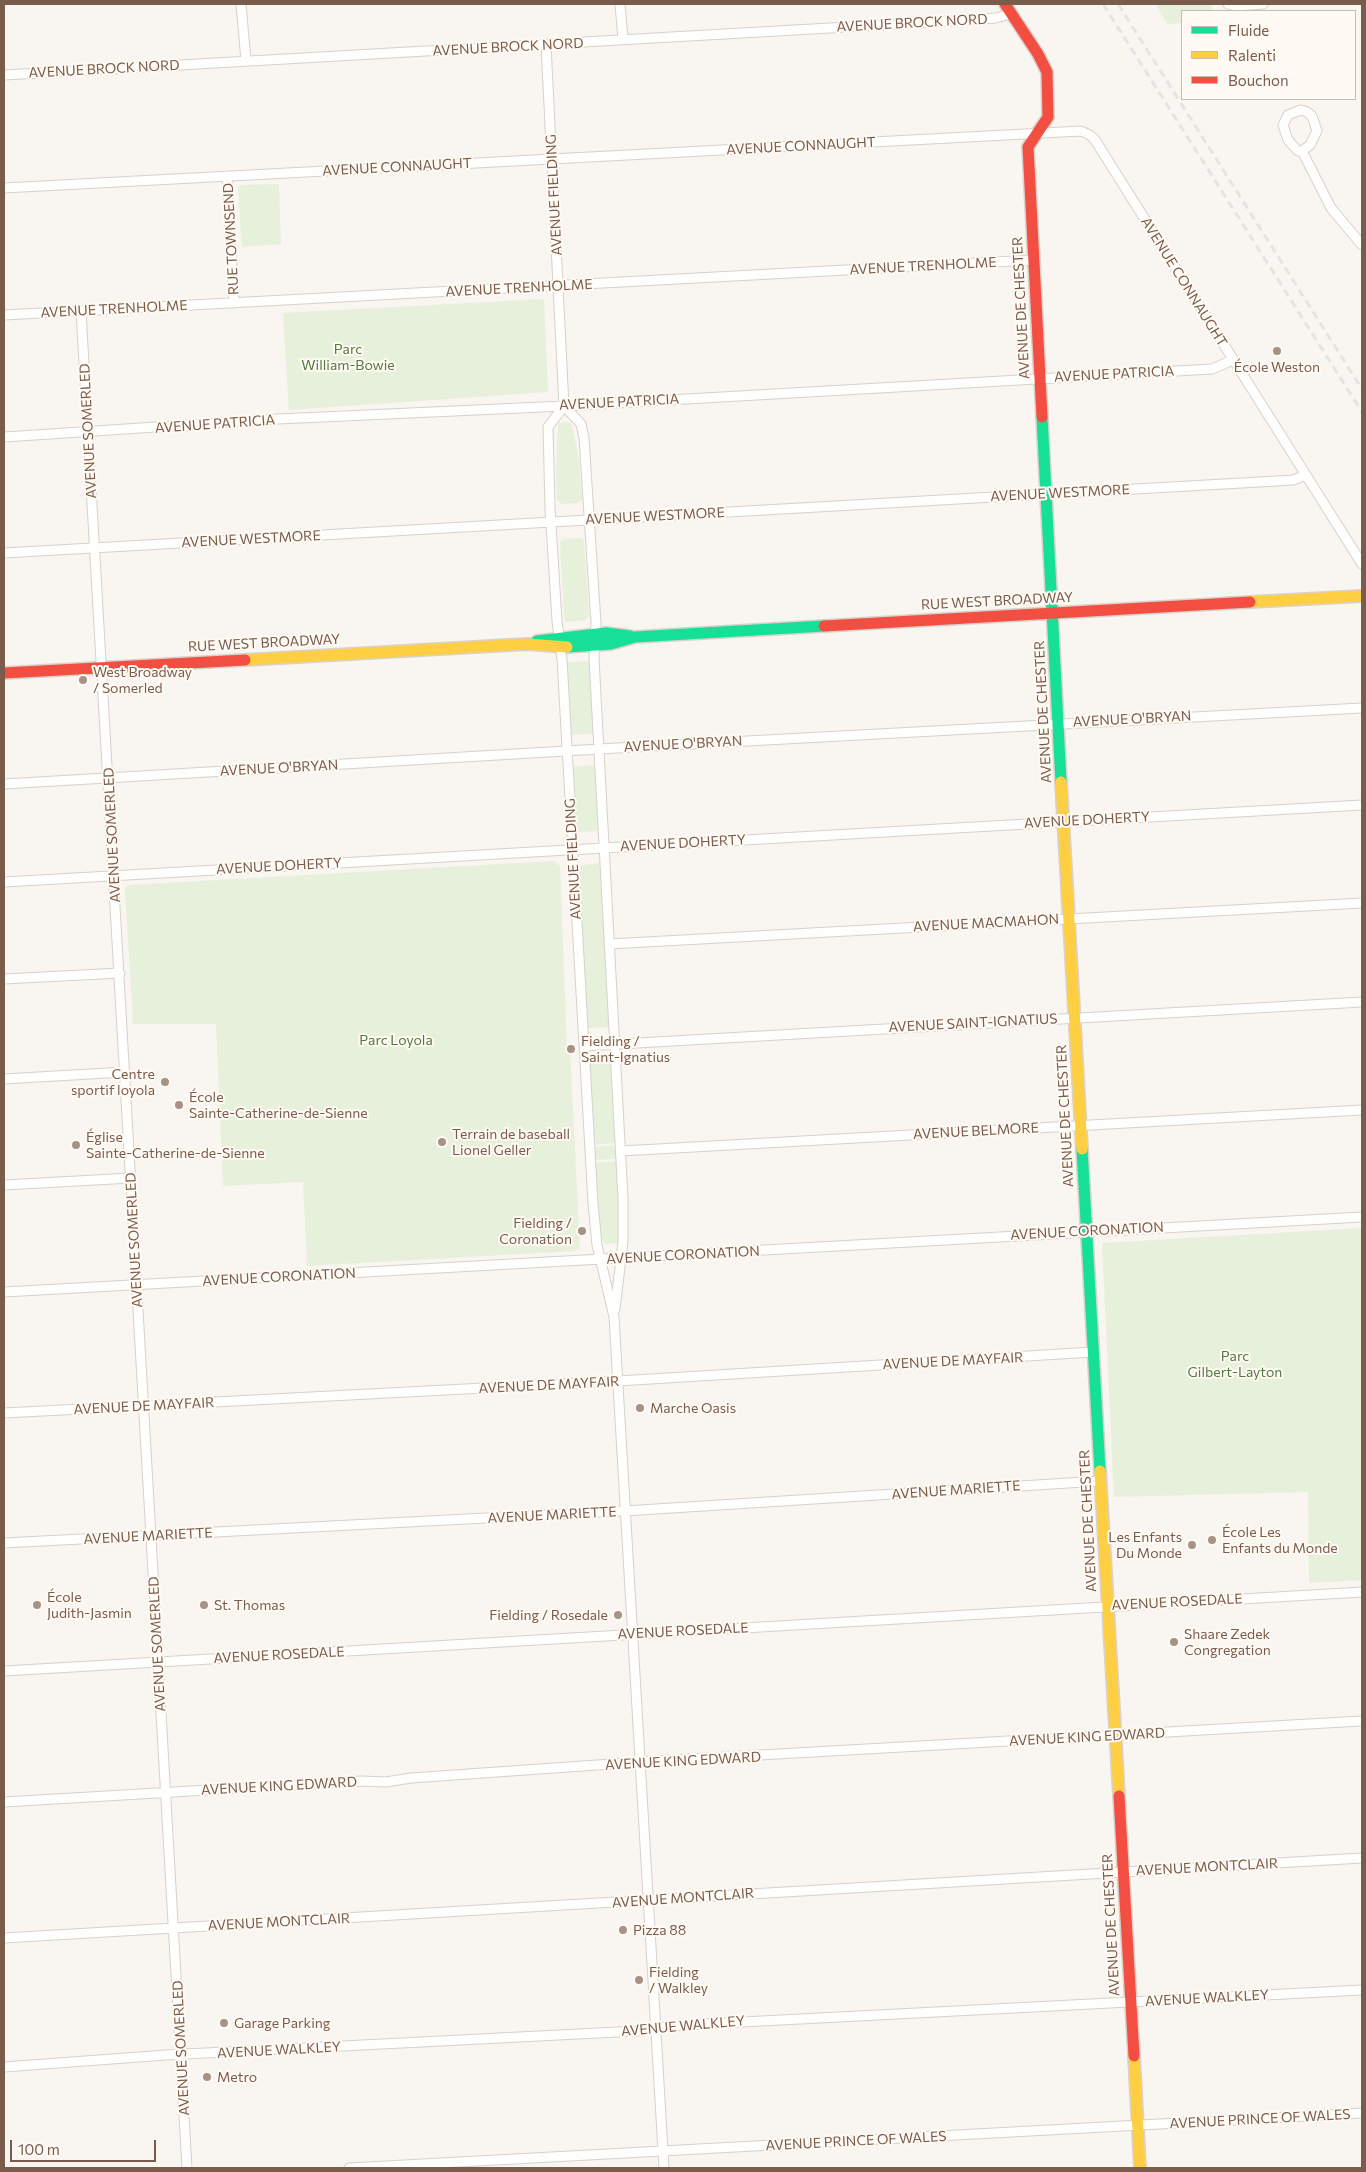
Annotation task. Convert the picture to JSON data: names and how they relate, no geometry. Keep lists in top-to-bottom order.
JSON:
{
  "streets": {
    "street": [
      "AVENUE BROCK NORD",
      "AVENUE CONNAUGHT",
      "AVENUE FIELDING",
      "RUE TOWNSEND",
      "AVENUE TRENHOLME",
      "AVENUE DE CHESTER",
      "AVENUE PATRICIA",
      "AVENUE SOMERLED",
      "AVENUE WESTMORE",
      "RUE WEST BROADWAY",
      "AVENUE O'BRYAN",
      "AVENUE DOHERTY",
      "AVENUE MACMAHON",
      "AVENUE SAINT-IGNATIUS",
      "AVENUE BELMORE",
      "AVENUE CORONATION",
      "AVENUE DE MAYFAIR",
      "AVENUE MARIETTE",
      "AVENUE ROSEDALE",
      "AVENUE KING EDWARD",
      "AVENUE MONTCLAIR",
      "AVENUE WALKLEY",
      "AVENUE PRINCE OF WALES"
    ]
  },
  "crossings": [
    ["AVENUE BROCK NORD", "AVENUE FIELDING"],
    ["AVENUE BROCK NORD", "AVENUE DE CHESTER"],
    ["AVENUE CONNAUGHT", "AVENUE FIELDING"],
    ["AVENUE CONNAUGHT", "RUE TOWNSEND"],
    ["AVENUE CONNAUGHT", "AVENUE DE CHESTER"],
    ["AVENUE CONNAUGHT", "AVENUE PATRICIA"],
    ["AVENUE CONNAUGHT", "AVENUE WESTMORE"],
    ["AVENUE FIELDING", "AVENUE TRENHOLME"],
    ["AVENUE FIELDING", "AVENUE PATRICIA"],
    ["AVENUE FIELDING", "AVENUE WESTMORE"],
    ["AVENUE FIELDING", "RUE WEST BROADWAY"],
    ["AVENUE FIELDING", "AVENUE O'BRYAN"],
    ["AVENUE FIELDING", "AVENUE DOHERTY"],
    ["AVENUE FIELDING", "AVENUE MACMAHON"],
    ["AVENUE FIELDING", "AVENUE SAINT-IGNATIUS"],
    ["AVENUE FIELDING", "AVENUE BELMORE"],
    ["AVENUE FIELDING", "AVENUE CORONATION"],
    ["AVENUE FIELDING", "AVENUE DE MAYFAIR"],
    ["AVENUE FIELDING", "AVENUE MARIETTE"],
    ["AVENUE FIELDING", "AVENUE ROSEDALE"],
    ["AVENUE FIELDING", "AVENUE KING EDWARD"],
    ["AVENUE FIELDING", "AVENUE MONTCLAIR"],
    ["AVENUE FIELDING", "AVENUE WALKLEY"],
    ["AVENUE FIELDING", "AVENUE PRINCE OF WALES"],
    ["RUE TOWNSEND", "AVENUE TRENHOLME"],
    ["AVENUE TRENHOLME", "AVENUE DE CHESTER"],
    ["AVENUE TRENHOLME", "AVENUE SOMERLED"],
    ["AVENUE DE CHESTER", "AVENUE PATRICIA"],
    ["AVENUE DE CHESTER", "AVENUE WESTMORE"],
    ["AVENUE DE CHESTER", "RUE WEST BROADWAY"],
    ["AVENUE DE CHESTER", "AVENUE O'BRYAN"],
    ["AVENUE DE CHESTER", "AVENUE DOHERTY"],
    ["AVENUE DE CHESTER", "AVENUE MACMAHON"],
    ["AVENUE DE CHESTER", "AVENUE SAINT-IGNATIUS"],
    ["AVENUE DE CHESTER", "AVENUE BELMORE"],
    ["AVENUE DE CHESTER", "AVENUE CORONATION"],
    ["AVENUE DE CHESTER", "AVENUE DE MAYFAIR"],
    ["AVENUE DE CHESTER", "AVENUE MARIETTE"],
    ["AVENUE DE CHESTER", "AVENUE ROSEDALE"],
    ["AVENUE DE CHESTER", "AVENUE KING EDWARD"],
    ["AVENUE DE CHESTER", "AVENUE MONTCLAIR"],
    ["AVENUE DE CHESTER", "AVENUE WALKLEY"],
    ["AVENUE DE CHESTER", "AVENUE PRINCE OF WALES"],
    ["AVENUE PATRICIA", "AVENUE SOMERLED"],
    ["AVENUE SOMERLED", "AVENUE WESTMORE"],
    ["AVENUE SOMERLED", "RUE WEST BROADWAY"],
    ["AVENUE SOMERLED", "AVENUE O'BRYAN"],
    ["AVENUE SOMERLED", "AVENUE DOHERTY"],
    ["AVENUE SOMERLED", "AVENUE CORONATION"],
    ["AVENUE SOMERLED", "AVENUE DE MAYFAIR"],
    ["AVENUE SOMERLED", "AVENUE MARIETTE"],
    ["AVENUE SOMERLED", "AVENUE ROSEDALE"],
    ["AVENUE SOMERLED", "AVENUE KING EDWARD"],
    ["AVENUE SOMERLED", "AVENUE MONTCLAIR"],
    ["AVENUE SOMERLED", "AVENUE WALKLEY"]
  ],
  "parks": ["Parc William-Bowie", "Parc Loyola", "Parc Gilbert-Layton"],
  "places": [
    "École Weston",
    "West Broadway / Somerled",
    "Fielding / Saint-Ignatius",
    "Centre sportif loyola",
    "École Sainte-Catherine-de-Sienne",
    "Terrain de baseball Lionel Geller",
    "Église Sainte-Catherine-de-Sienne",
    "Fielding / Coronation",
    "Marche Oasis",
    "École Les Enfants du Monde",
    "Les Enfants Du Monde",
    "École Judith-Jasmin",
    "St. Thomas",
    "Fielding / Rosedale",
    "Shaare Zedek Congregation",
    "Pizza 88",
    "Fielding / Walkley",
    "Garage Parking",
    "Metro"
  ],
  "legend": ["Fluide", "Ralenti", "Bouchon"],
  "scale_bar": "100 m"
}
